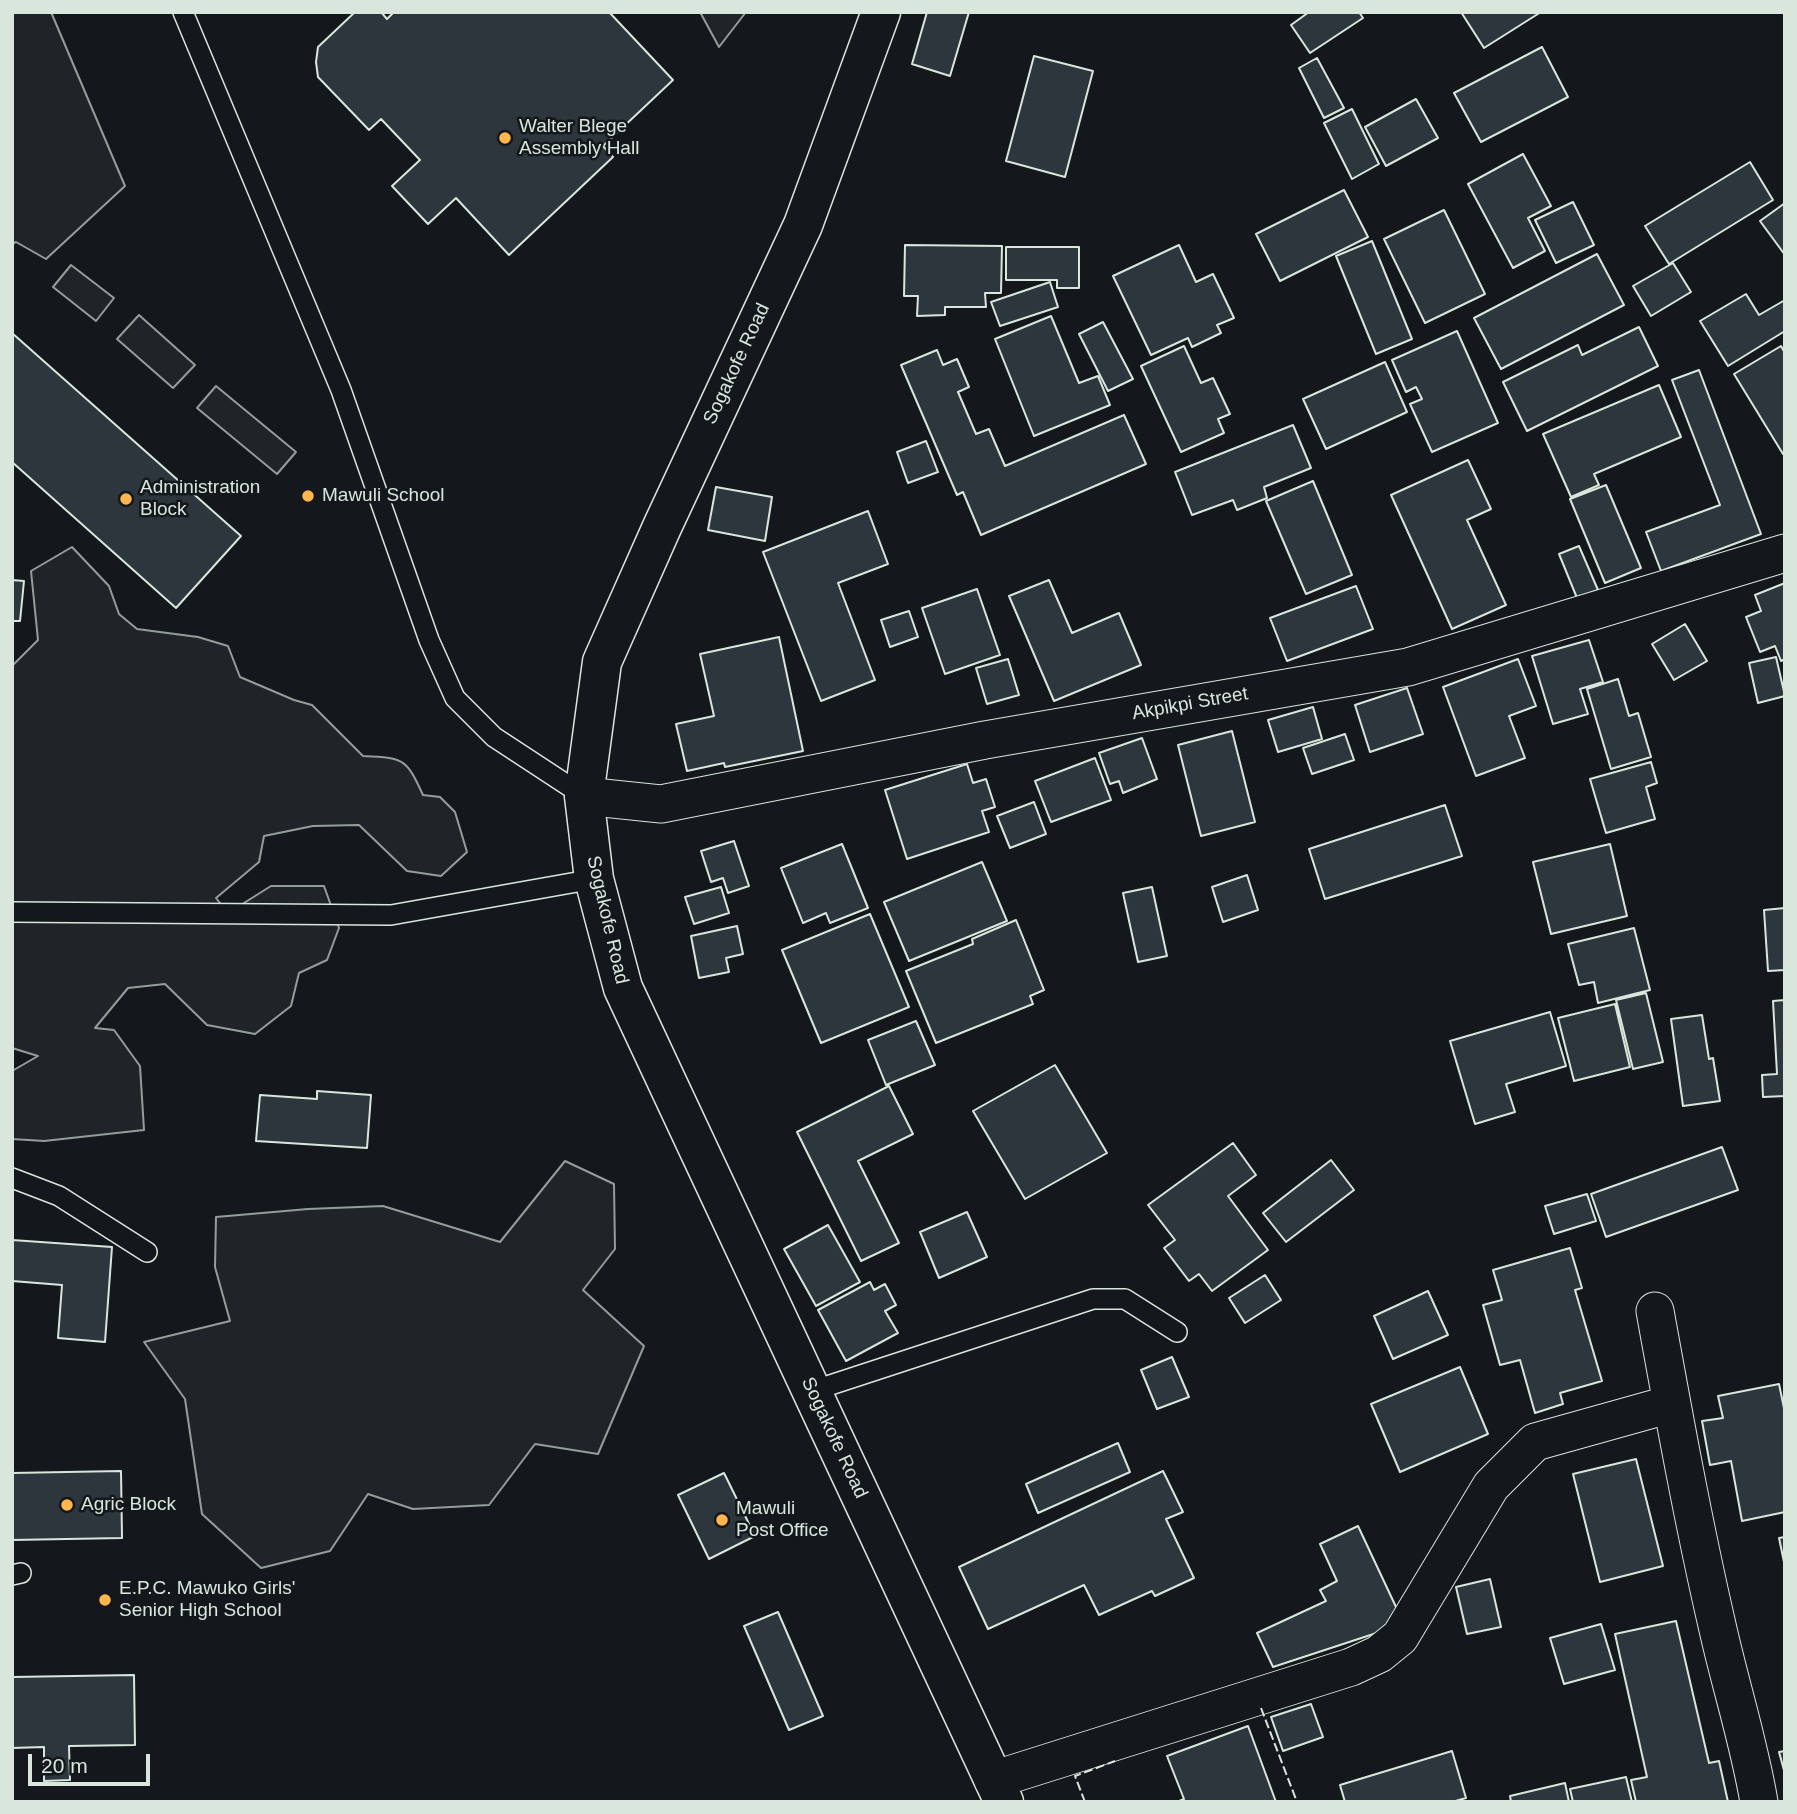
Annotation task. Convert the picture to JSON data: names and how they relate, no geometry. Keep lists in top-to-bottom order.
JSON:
{
  "streets": {
    "main road": ["Sogakofe Road"],
    "street": ["Akpikpi Street"]
  },
  "crossings": [
    ["Sogakofe Road", "Akpikpi Street"]
  ],
  "places": [
    "Walter Blege Assembly Hall",
    "Mawuli School",
    "Administration Block",
    "Agric Block",
    "Mawuli Post Office",
    "E.P.C. Mawuko Girls' Senior High School"
  ],
  "scale_bar": "20 m"
}
